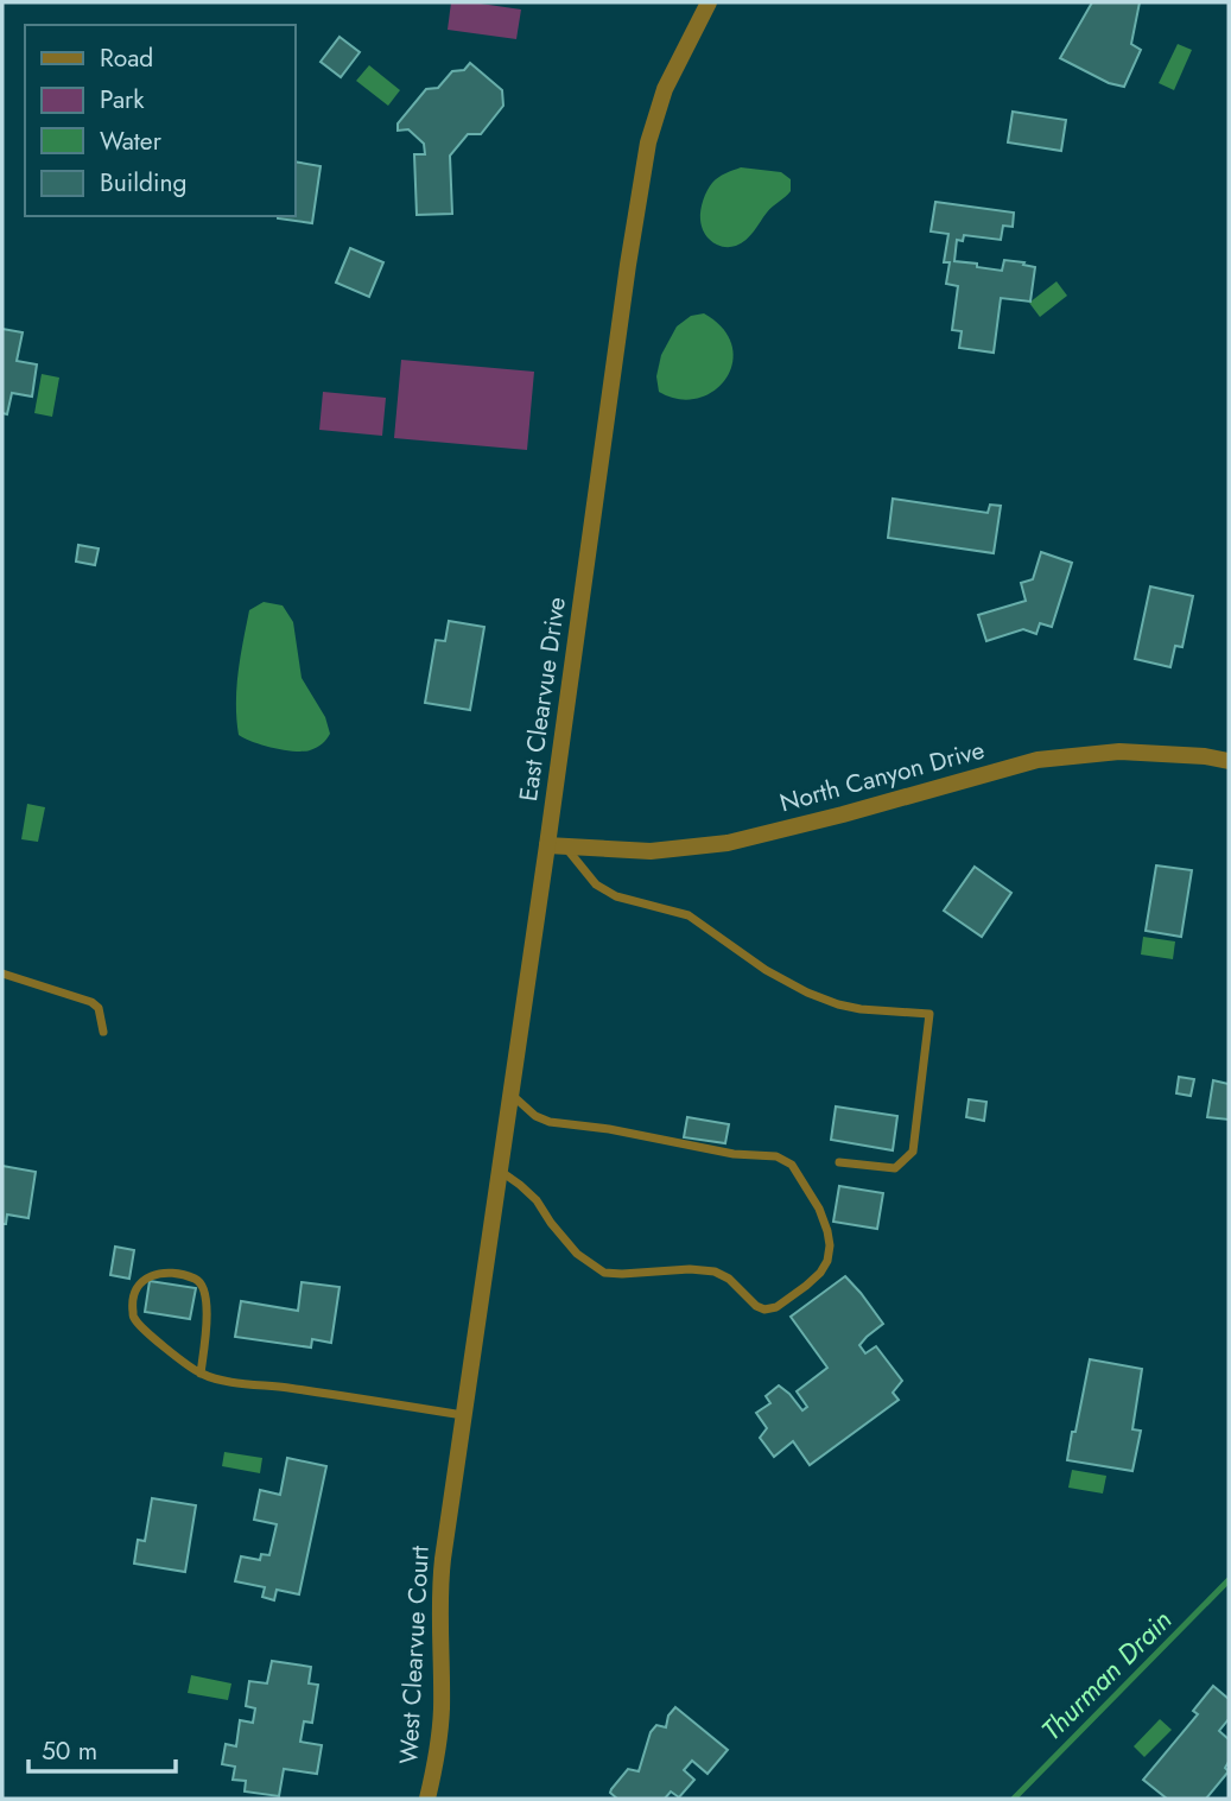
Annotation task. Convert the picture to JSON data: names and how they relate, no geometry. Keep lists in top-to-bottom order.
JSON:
{
  "streets": {
    "street": ["East Clearvue Drive", "North Canyon Drive", "West Clearvue Court"]
  },
  "crossings": [
    ["East Clearvue Drive", "North Canyon Drive"],
    ["East Clearvue Drive", "West Clearvue Court"]
  ],
  "water": ["Thurman Drain"],
  "legend": [
    "Road",
    "Park",
    "Water",
    "Building"
  ],
  "scale_bar": "50 m"
}
